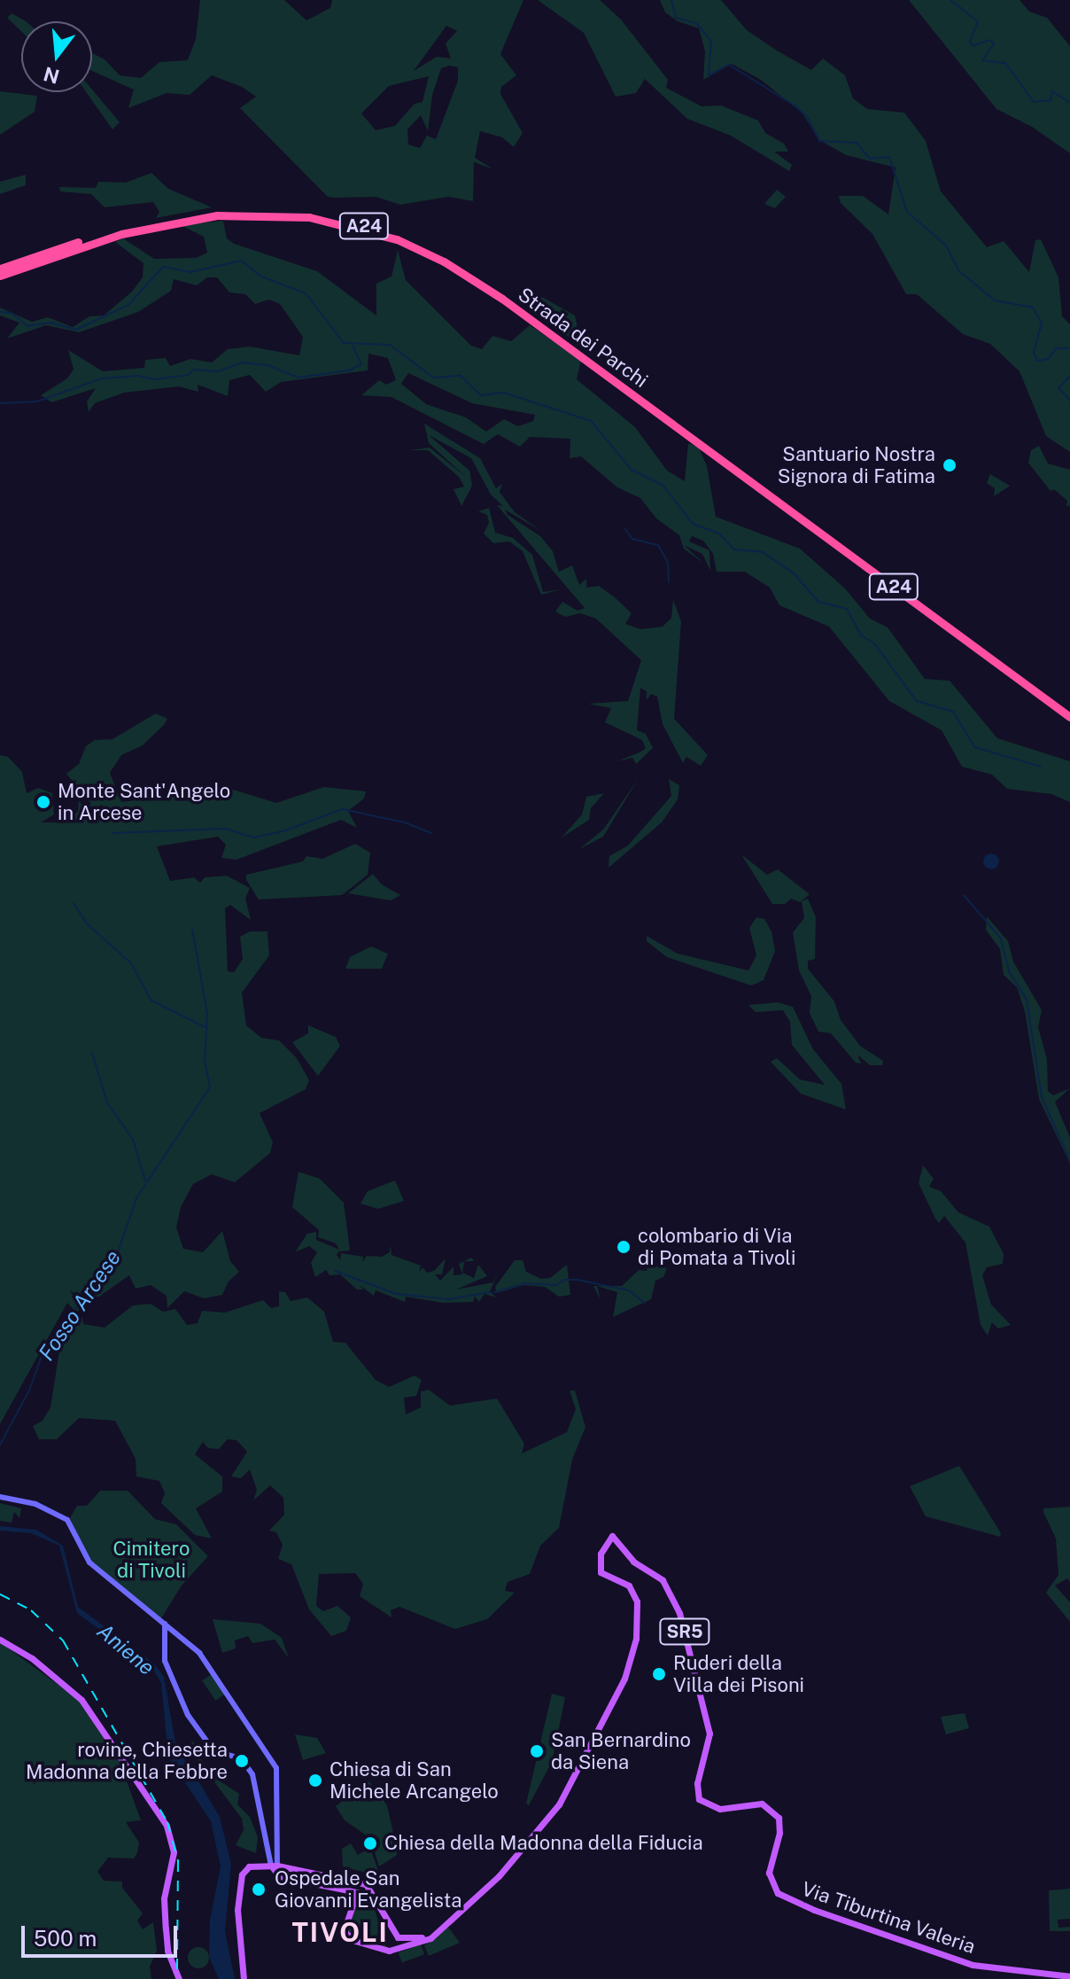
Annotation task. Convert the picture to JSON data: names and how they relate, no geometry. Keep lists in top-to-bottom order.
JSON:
{
  "streets": {
    "highway": ["A24", "Strada dei Parchi"],
    "main road": ["SR5", "Via Tiburtina Valeria"]
  },
  "districts": ["TIVOLI"],
  "water": ["Fosso Arcese", "Aniene"],
  "parks": ["Cimitero di Tivoli"],
  "places": [
    "Santuario Nostra Signora di Fatima",
    "Monte Sant'Angelo in Arcese",
    "colombario di Via di Pomata a Tivoli",
    "Ruderi della Villa dei Pisoni",
    "San Bernardino da Siena",
    "rovine, Chiesetta Madonna della Febbre",
    "Chiesa di San Michele Arcangelo",
    "Chiesa della Madonna della Fiducia",
    "Ospedale San Giovanni Evangelista"
  ],
  "scale_bar": "500 m",
  "north": "bottom"
}
